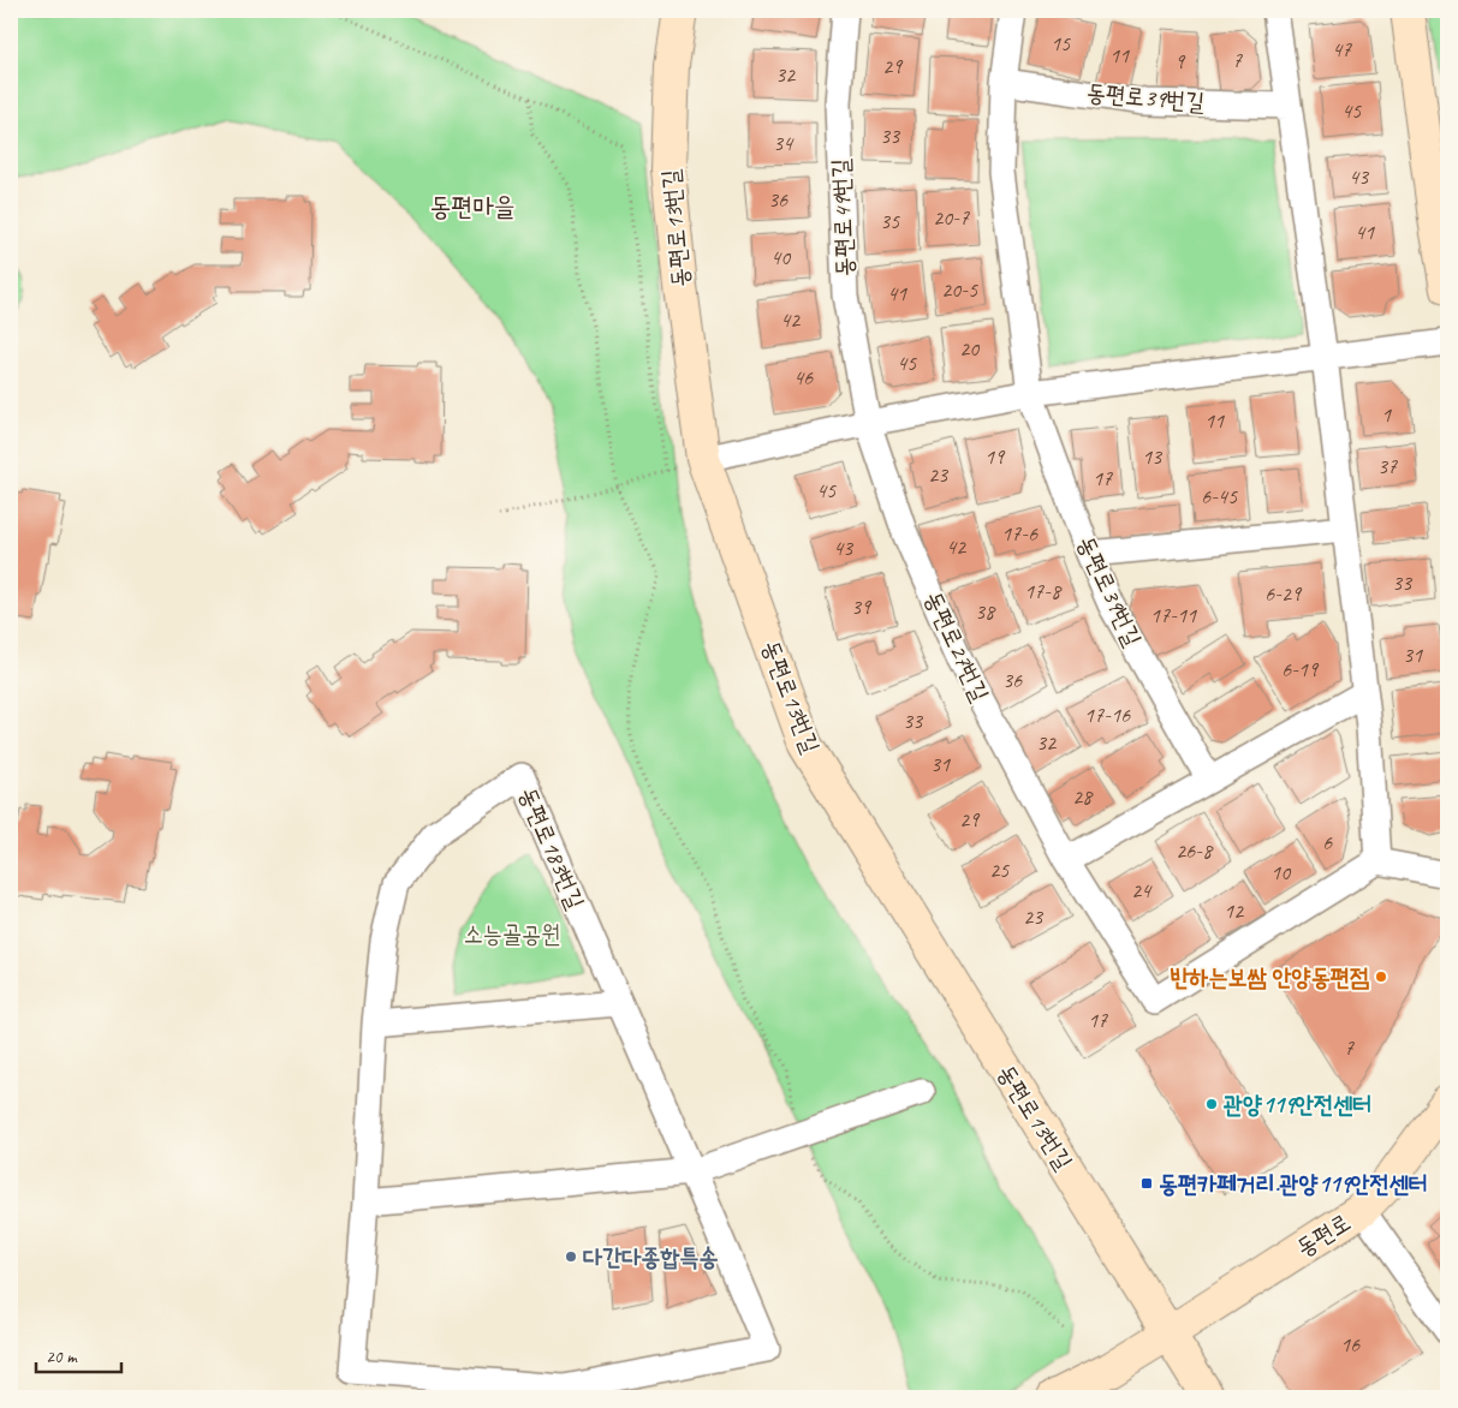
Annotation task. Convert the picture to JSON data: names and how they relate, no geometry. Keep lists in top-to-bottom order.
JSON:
{
  "streets": {
    "street": [
      "동편로39번길",
      "동편로49번길",
      "동편로13번길",
      "동편로27번길",
      "동편로183번길",
      "동편로"
    ]
  },
  "crossings": [
    ["동편로49번길", "동편로27번길"],
    ["동편로13번길", "동편로"]
  ],
  "districts": ["동편마을"],
  "parks": ["소능골공원"],
  "places": {
    "other": ["반하는보쌈 안양동편점", "관양119안전센터", "다간다종합특송"],
    "transit": ["동편카페거리.관양119안전센터"]
  },
  "house_numbers": [
    "15",
    "47",
    "11",
    "7",
    "9",
    "29",
    "32",
    "45",
    "33",
    "34",
    "43",
    "36",
    "20-7",
    "35",
    "41",
    "40",
    "20-5",
    "41",
    "42",
    "20",
    "45",
    "46",
    "1",
    "11",
    "19",
    "13",
    "37",
    "23",
    "17",
    "45",
    "6-45",
    "17-6",
    "42",
    "43",
    "33",
    "17-8",
    "6-29",
    "39",
    "38",
    "17-11",
    "31",
    "6-19",
    "36",
    "17-16",
    "33",
    "32",
    "31",
    "28",
    "29",
    "6",
    "26-8",
    "25",
    "10",
    "24",
    "12",
    "23",
    "17",
    "7",
    "16"
  ],
  "scale_bar": "20 m"
}
